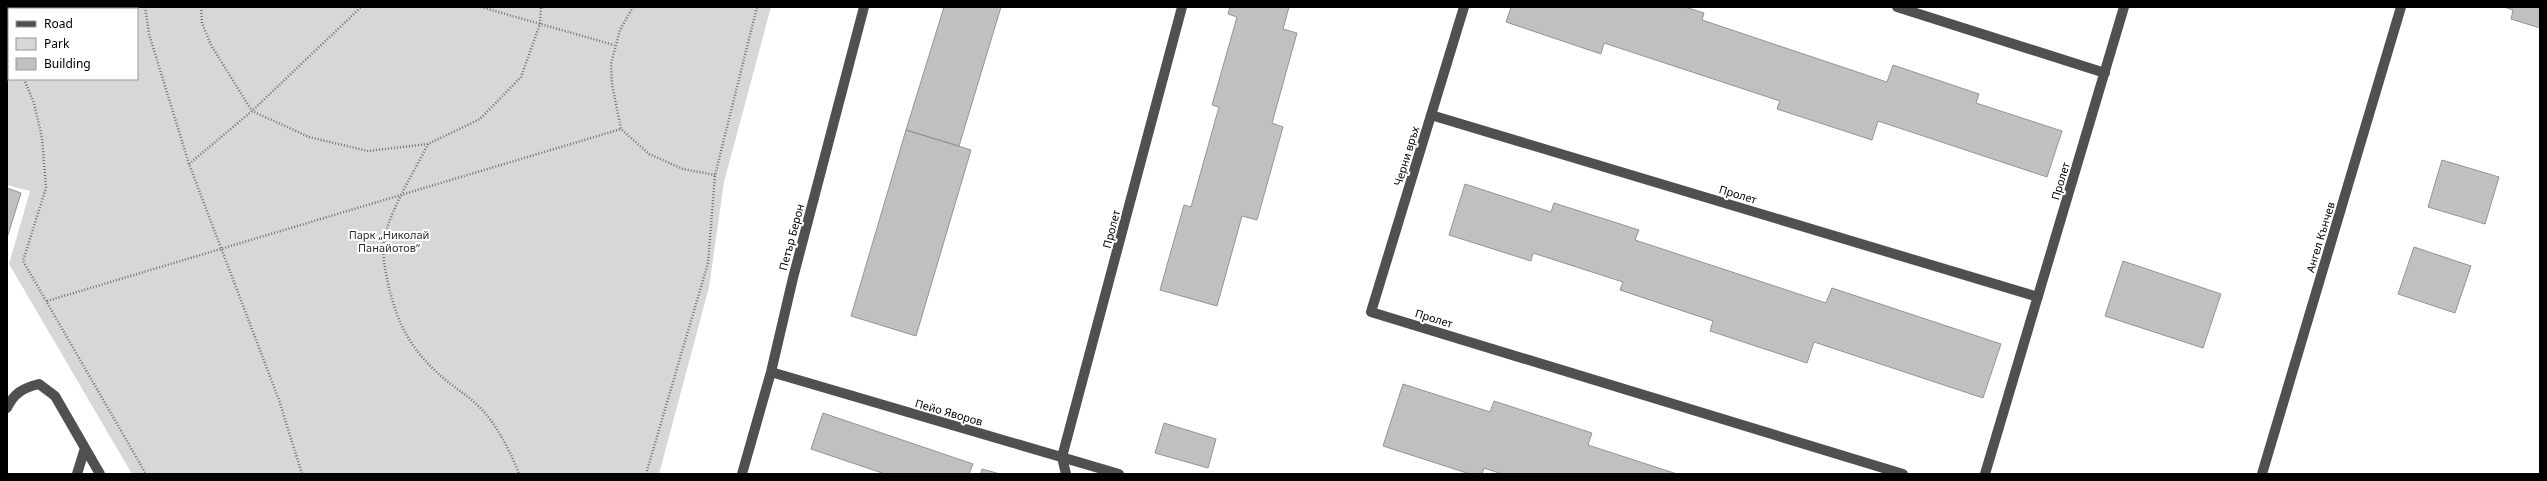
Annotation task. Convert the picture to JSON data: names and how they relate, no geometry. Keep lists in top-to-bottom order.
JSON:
{
  "streets": {
    "street": [
      "Черни връх",
      "Пролет",
      "Петър Берон",
      "Ангел Кънчев",
      "Пейо Яворов"
    ]
  },
  "crossings": [
    ["Черни връх", "Пролет"],
    ["Пролет", "Пейо Яворов"],
    ["Петър Берон", "Пейо Яворов"]
  ],
  "parks": ["Парк „Николай Панайотов“"],
  "legend": ["Road", "Park", "Building"]
}
